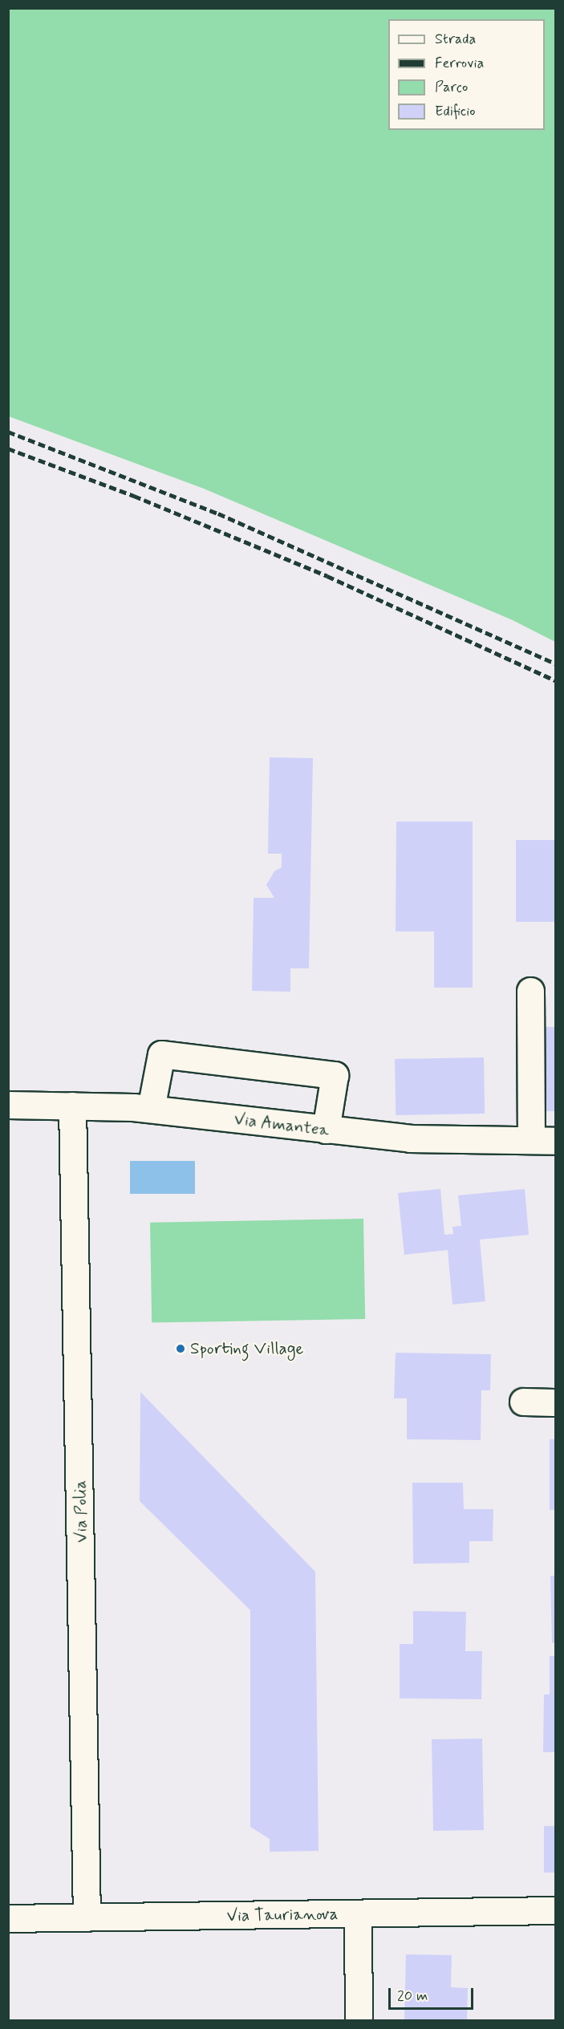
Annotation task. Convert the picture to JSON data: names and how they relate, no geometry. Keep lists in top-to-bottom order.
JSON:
{
  "streets": {
    "street": ["Via Amantea", "Via Polia", "Via Taurianova"]
  },
  "crossings": [
    ["Via Amantea", "Via Polia"],
    ["Via Polia", "Via Taurianova"]
  ],
  "places": ["Sporting Village"],
  "legend": [
    "Strada",
    "Ferrovia",
    "Parco",
    "Edificio"
  ],
  "scale_bar": "20 m"
}
